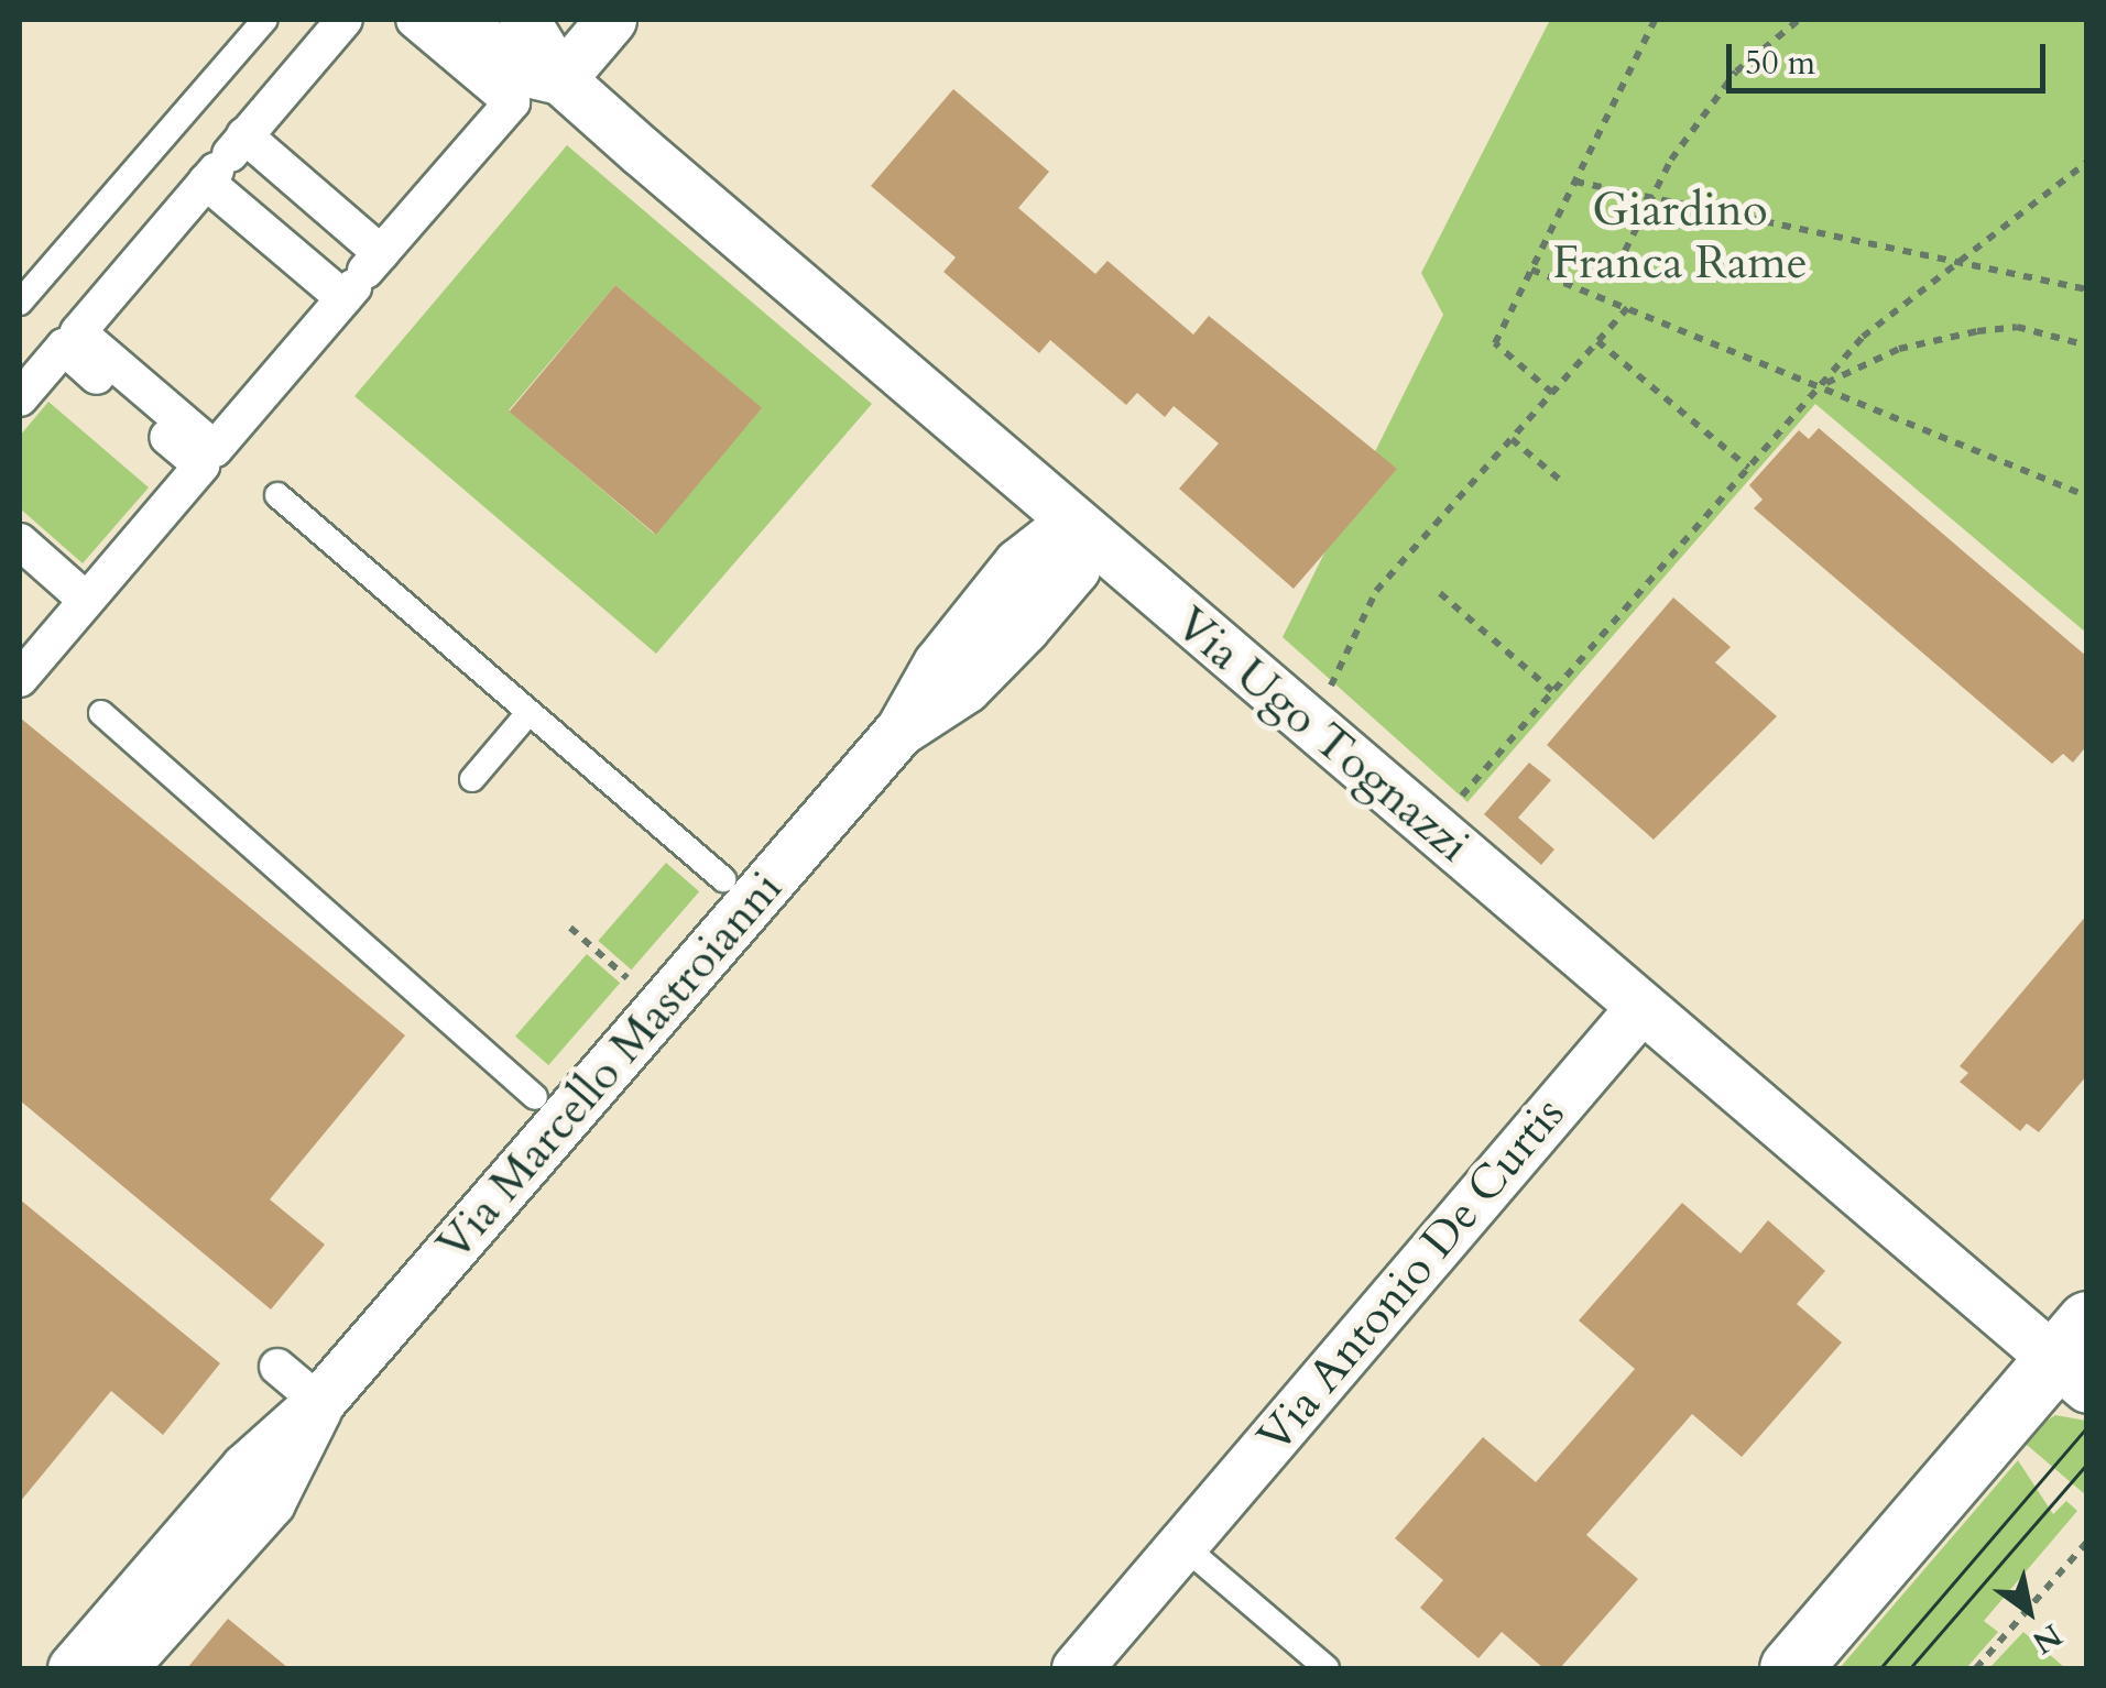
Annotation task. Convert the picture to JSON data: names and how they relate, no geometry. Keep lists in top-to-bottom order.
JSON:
{
  "streets": {
    "street": ["Via Ugo Tognazzi", "Via Marcello Mastroianni", "Via Antonio De Curtis"]
  },
  "crossings": [
    ["Via Ugo Tognazzi", "Via Marcello Mastroianni"],
    ["Via Ugo Tognazzi", "Via Antonio De Curtis"]
  ],
  "parks": ["Giardino Franca Rame"],
  "scale_bar": "50 m",
  "north": "bottom right"
}
